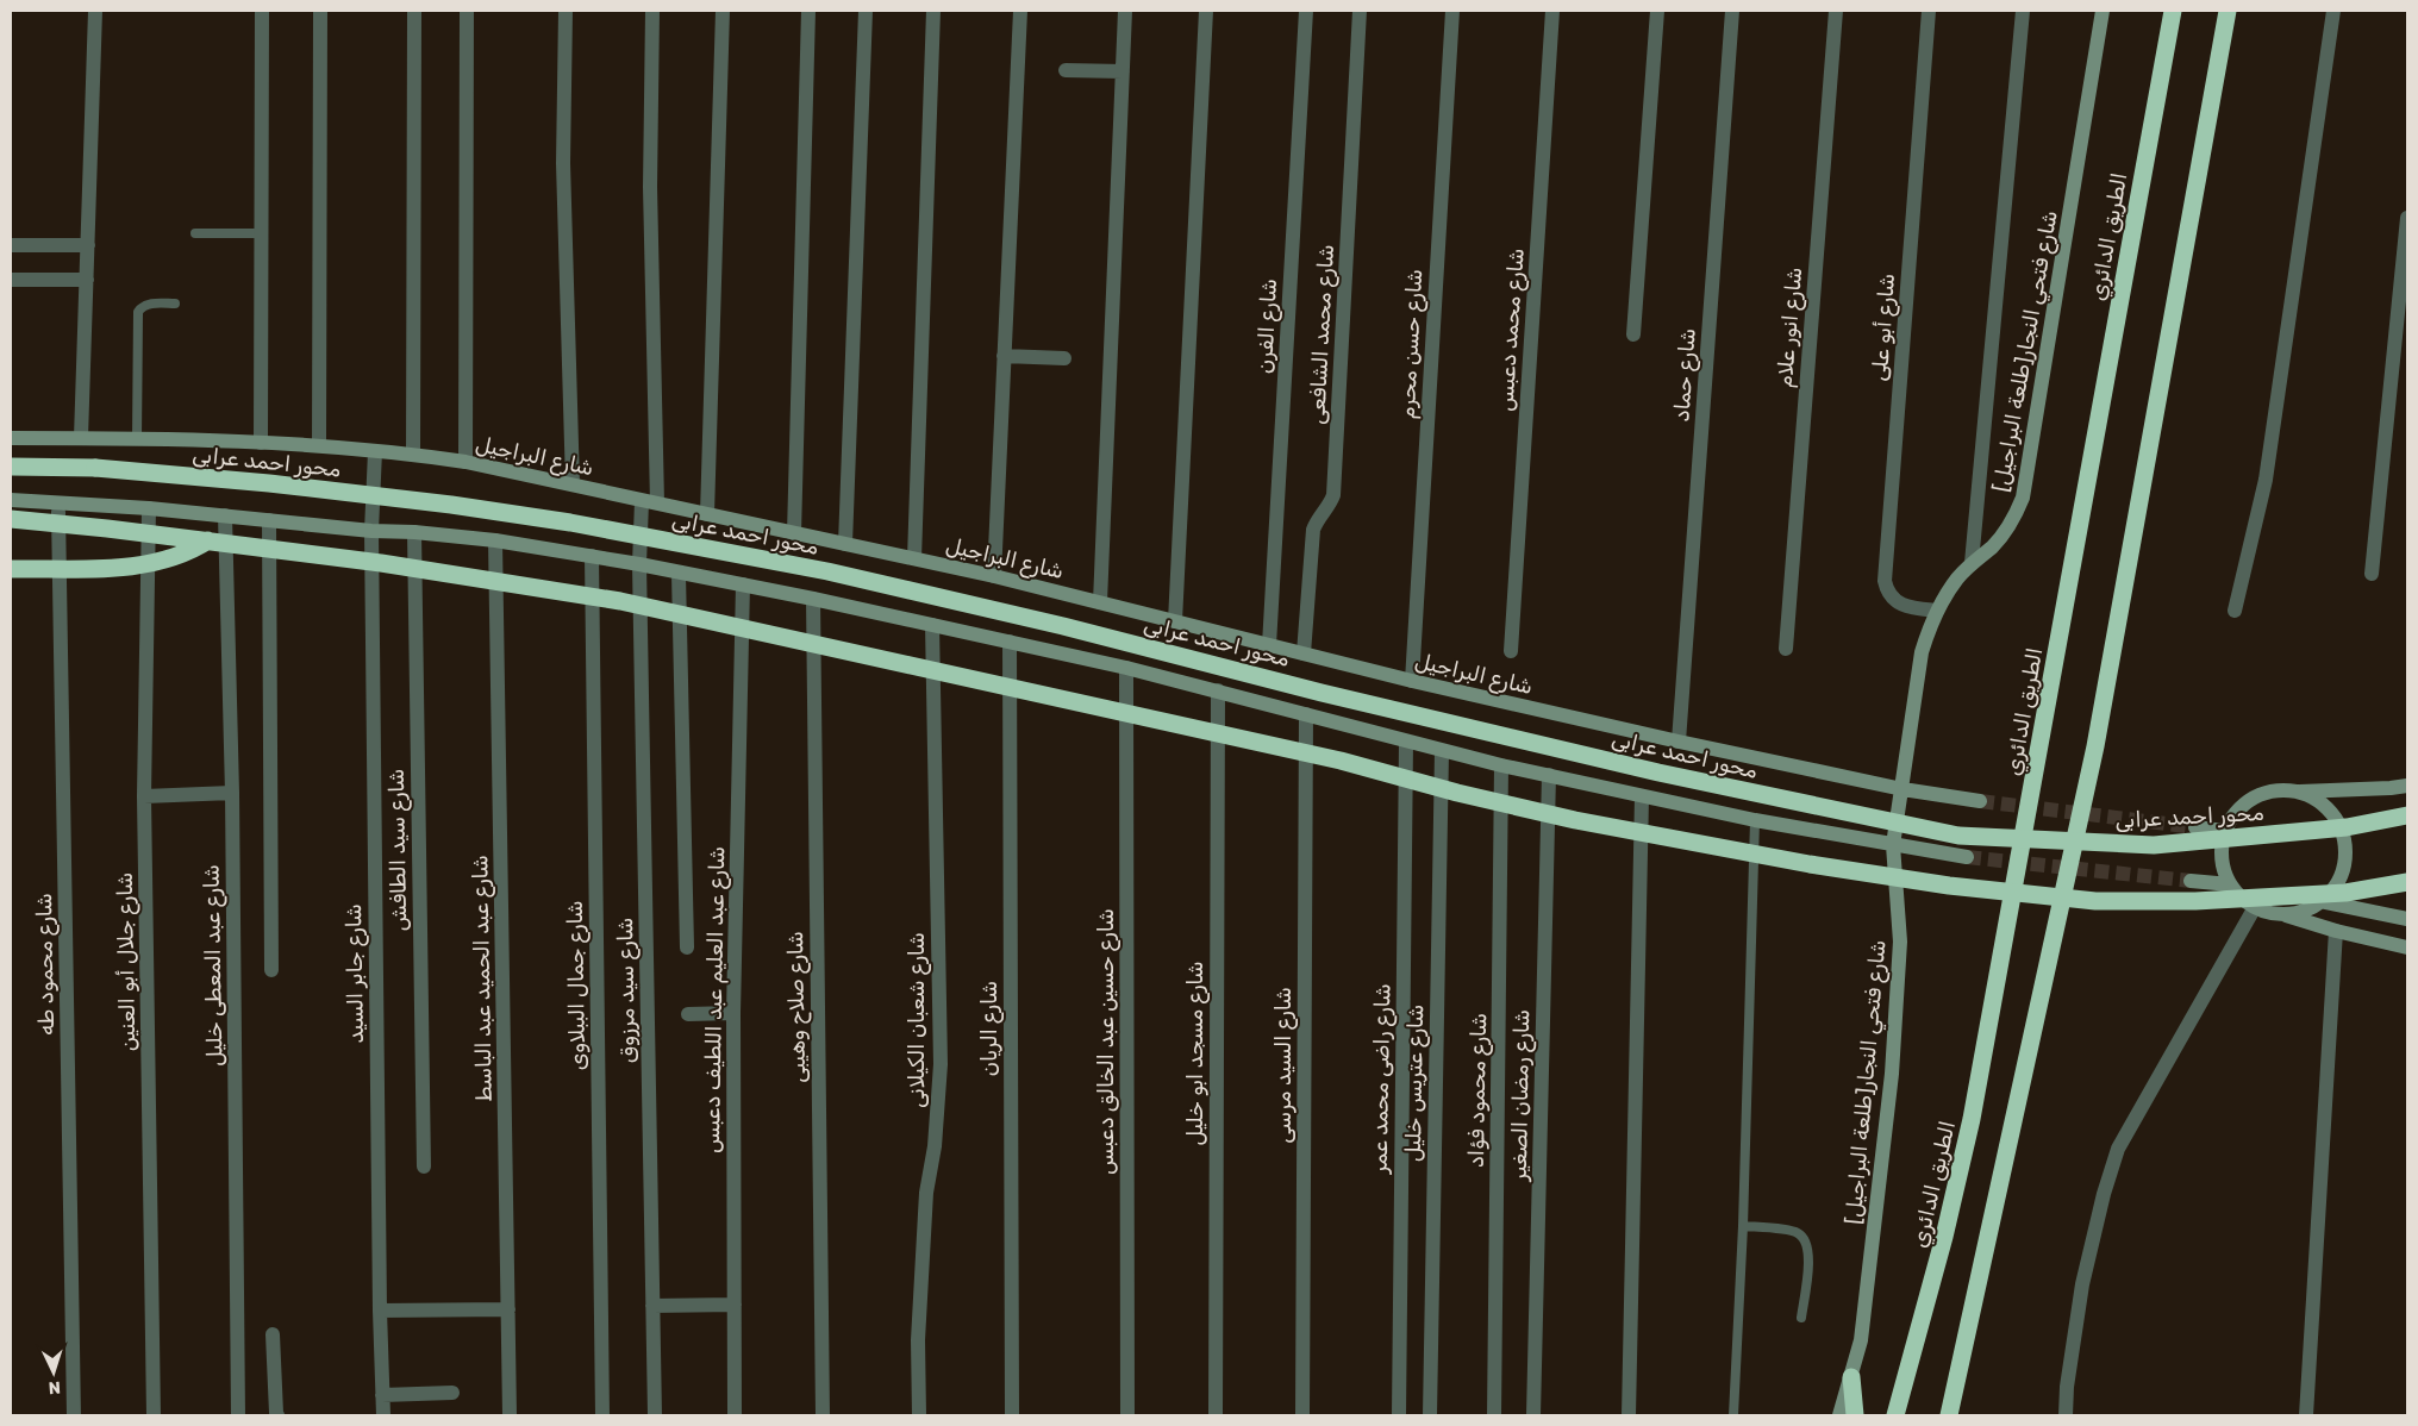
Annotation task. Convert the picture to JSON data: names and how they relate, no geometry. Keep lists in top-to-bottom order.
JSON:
{
  "streets": {
    "highway": ["الطريق الدائري", "محور احمد عرابى"],
    "street": [
      "شارع الفرن",
      "شارع انور علام",
      "شارع أبو على",
      "شارع محمد دعبس",
      "شارع محمد الشافعى",
      "شارع حسن محرم",
      "شارع فتحي النجار[طلعة البراجيل]",
      "شارع حماد",
      "شارع البراجيل",
      "شارع سيد الطافش",
      "شارع جلال أبو العنين",
      "شارع محمود طه",
      "شارع عبد المعطى خليل",
      "شارع جابر السيد",
      "شارع عبد الحميد عبد الباسط",
      "شارع جمال الببلاوى",
      "شارع سيد مرزوق",
      "شارع عبد العليم عبد اللطيف دعبس",
      "شارع صلاح وهيبى",
      "شارع شعبان الكيلانى",
      "شارع الريان",
      "شارع حسين عبد الخالق دعبس",
      "شارع مسجد ابو خليل",
      "شارع السيد مرسى",
      "شارع راضى محمد عمر",
      "شارع عتريس خليل",
      "شارع محمود فؤاد",
      "شارع رمضان الصغير"
    ]
  },
  "crossings": [
    ["شارع الفرن", "شارع البراجيل"],
    ["شارع أبو على", "شارع فتحي النجار[طلعة البراجيل]"],
    ["شارع محمد الشافعى", "شارع البراجيل"],
    ["شارع حسن محرم", "شارع البراجيل"],
    ["شارع فتحي النجار[طلعة البراجيل]", "شارع البراجيل"],
    ["شارع حماد", "شارع البراجيل"],
    ["شارع البراجيل", "شارع جابر السيد"],
    ["شارع البراجيل", "شارع سيد مرزوق"]
  ],
  "north": "bottom"
}
